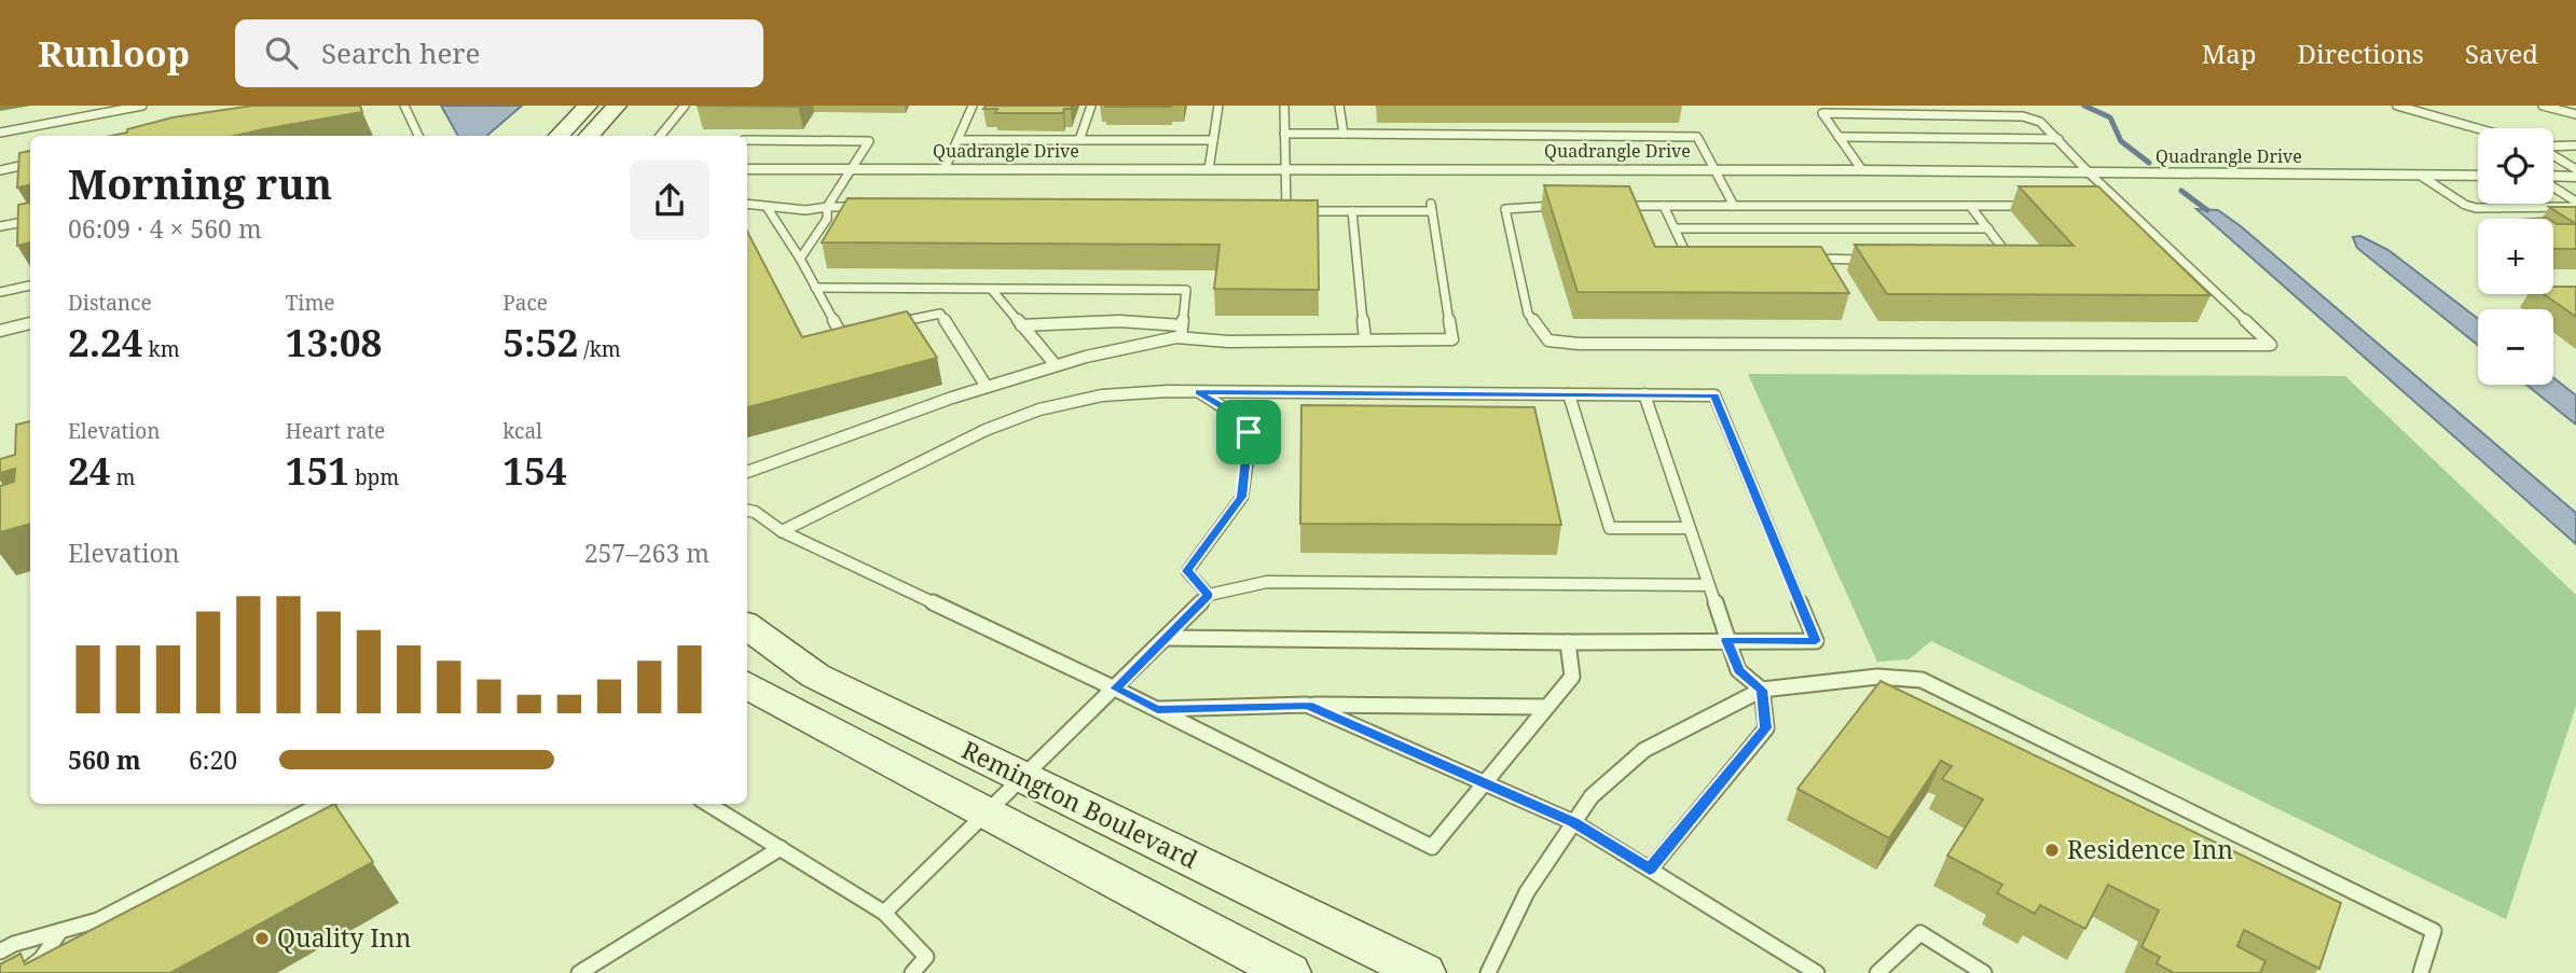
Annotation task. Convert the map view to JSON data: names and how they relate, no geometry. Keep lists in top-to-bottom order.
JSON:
{
  "streets": {
    "street": ["Quadrangle Drive", "Remington Boulevard"]
  },
  "places": ["Residence Inn", "Quality Inn"],
  "page": {
    "header": "Runloop",
    "search": "Search here",
    "nav": ["Map", "Directions", "Saved"],
    "map_buttons": ["+", "−"],
    "heading": ["Morning run", "06:09 · 4 × 560 m"],
    "stats": [
      ["Distance", "2.24 km"],
      ["Time", "13:08"],
      ["Pace", "5:52 /km"],
      ["Elevation", "24 m"],
      ["Heart rate", "151 bpm"],
      ["kcal", "154"]
    ],
    "chart": ["Elevation", "257–263 m"],
    "list": [
      {
        "name": "560 m",
        "note": "6:20"
      }
    ]
  }
}
